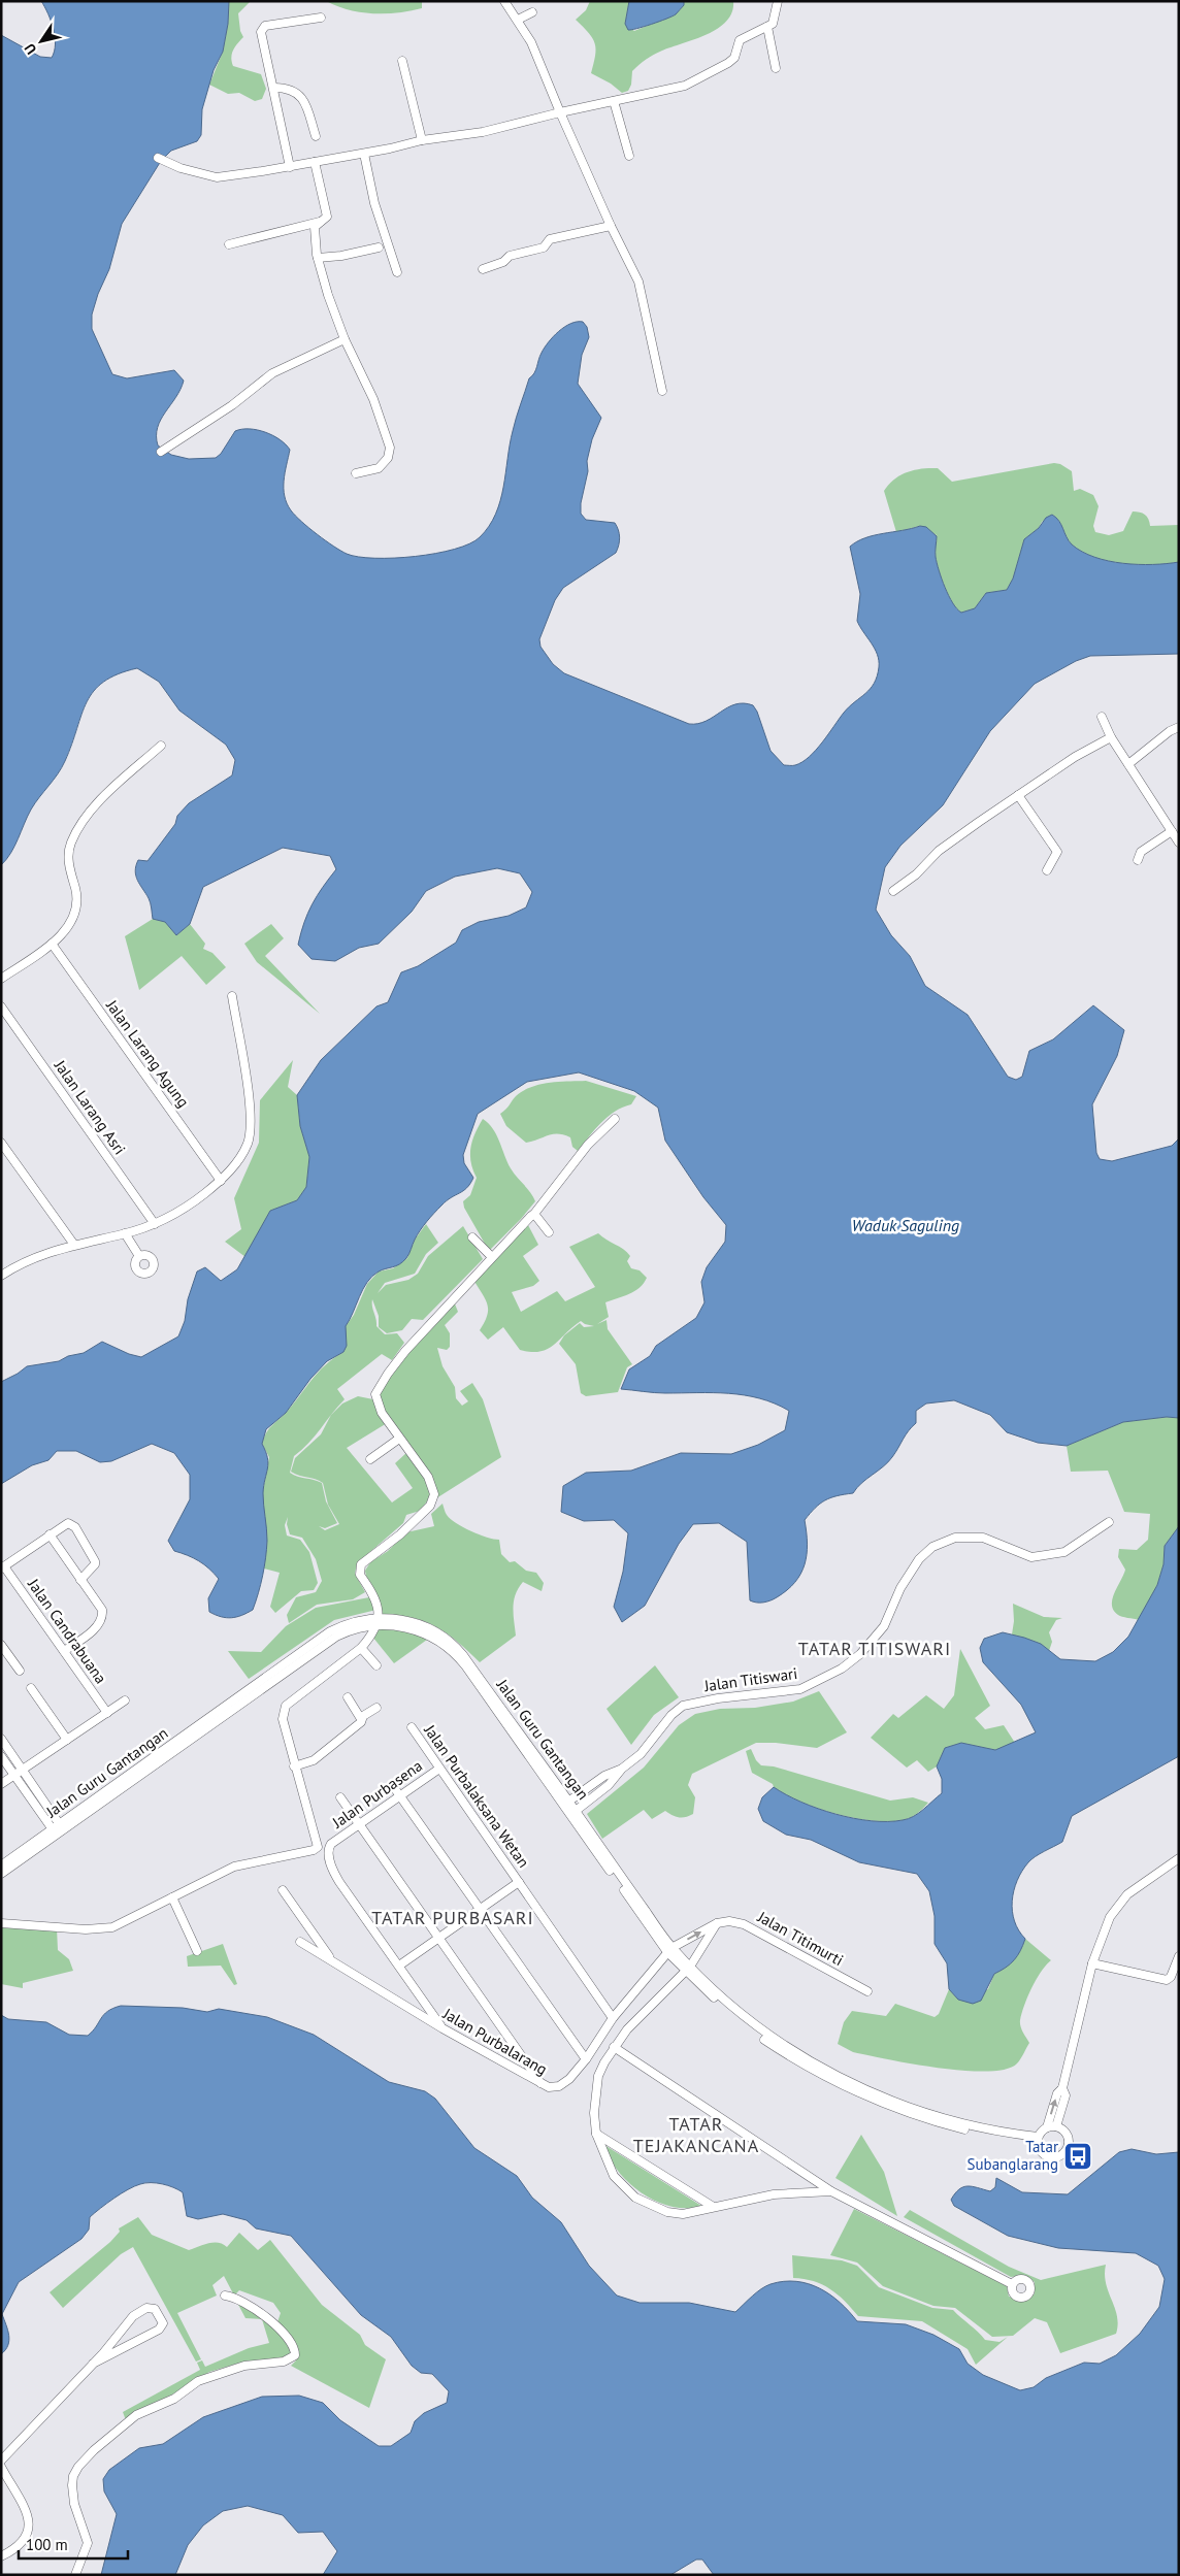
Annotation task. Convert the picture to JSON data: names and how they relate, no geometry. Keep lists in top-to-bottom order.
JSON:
{
  "streets": {
    "street": [
      "Jalan Larang Agung",
      "Jalan Larang Asri",
      "Jalan Candrabuana",
      "Jalan Titiswari",
      "Jalan Guru Gantangan",
      "Jalan Purbasena",
      "Jalan Purbalaksana Wetan",
      "Jalan Titimurti",
      "Jalan Purbalarang"
    ]
  },
  "crossings": [
    ["Jalan Titiswari", "Jalan Guru Gantangan"],
    ["Jalan Guru Gantangan", "Jalan Purbalarang"],
    ["Jalan Purbasena", "Jalan Purbalaksana Wetan"],
    ["Jalan Purbalaksana Wetan", "Jalan Purbalarang"]
  ],
  "districts": ["TATAR TITISWARI", "TATAR PURBASARI", "TATAR TEJAKANCANA"],
  "water": ["Waduk Saguling"],
  "places": {
    "bus stop": ["Tatar Subanglarang"]
  },
  "scale_bar": "100 m",
  "north": "bottom left"
}
